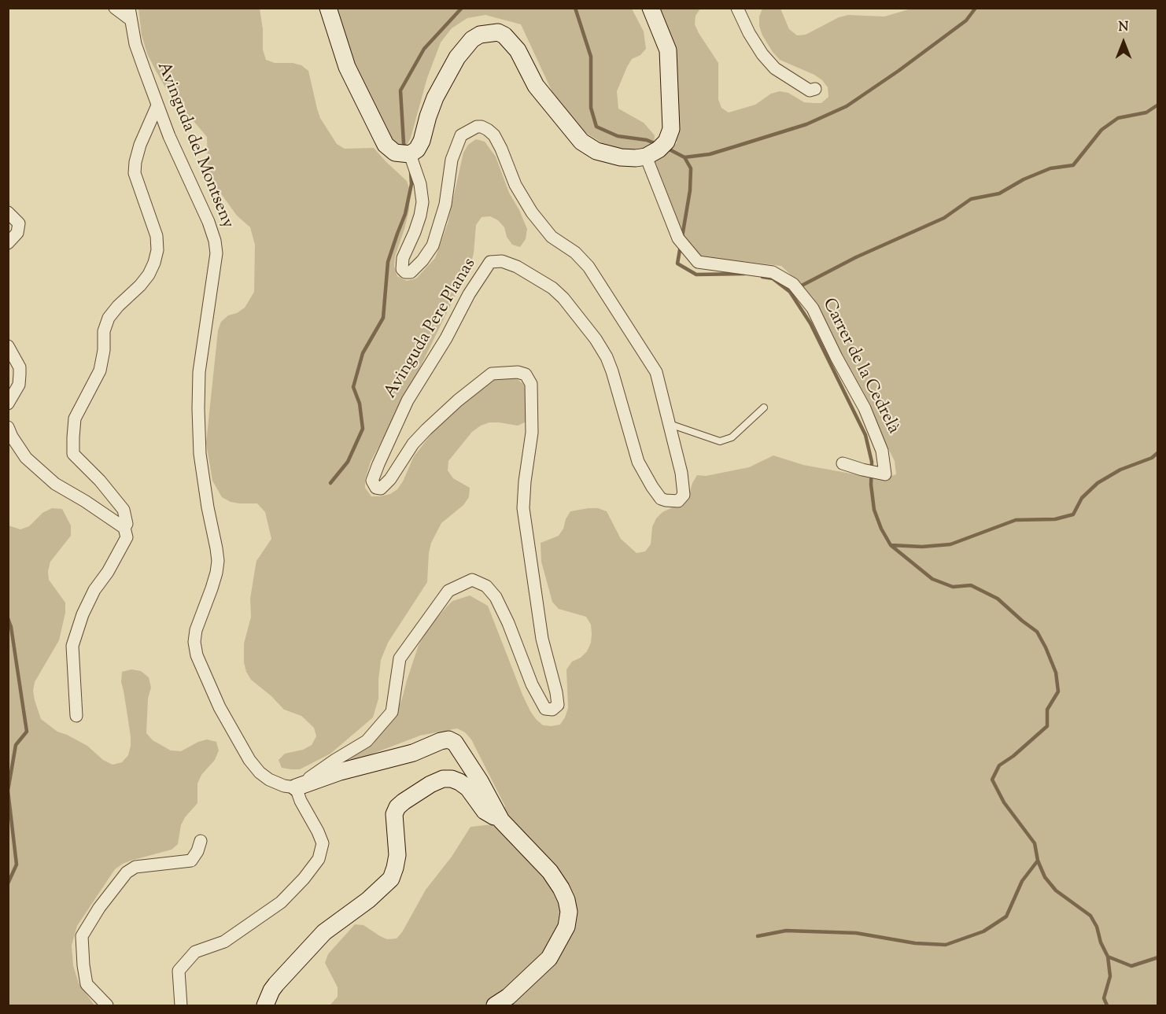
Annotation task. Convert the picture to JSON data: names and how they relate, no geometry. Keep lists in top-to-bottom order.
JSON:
{
  "streets": {
    "street": ["Avinguda del Montseny", "Avinguda Pere Planas", "Carrer de la Cedrelà"]
  },
  "crossings": [
    ["Avinguda del Montseny", "Avinguda Pere Planas"]
  ],
  "north": "top"
}
